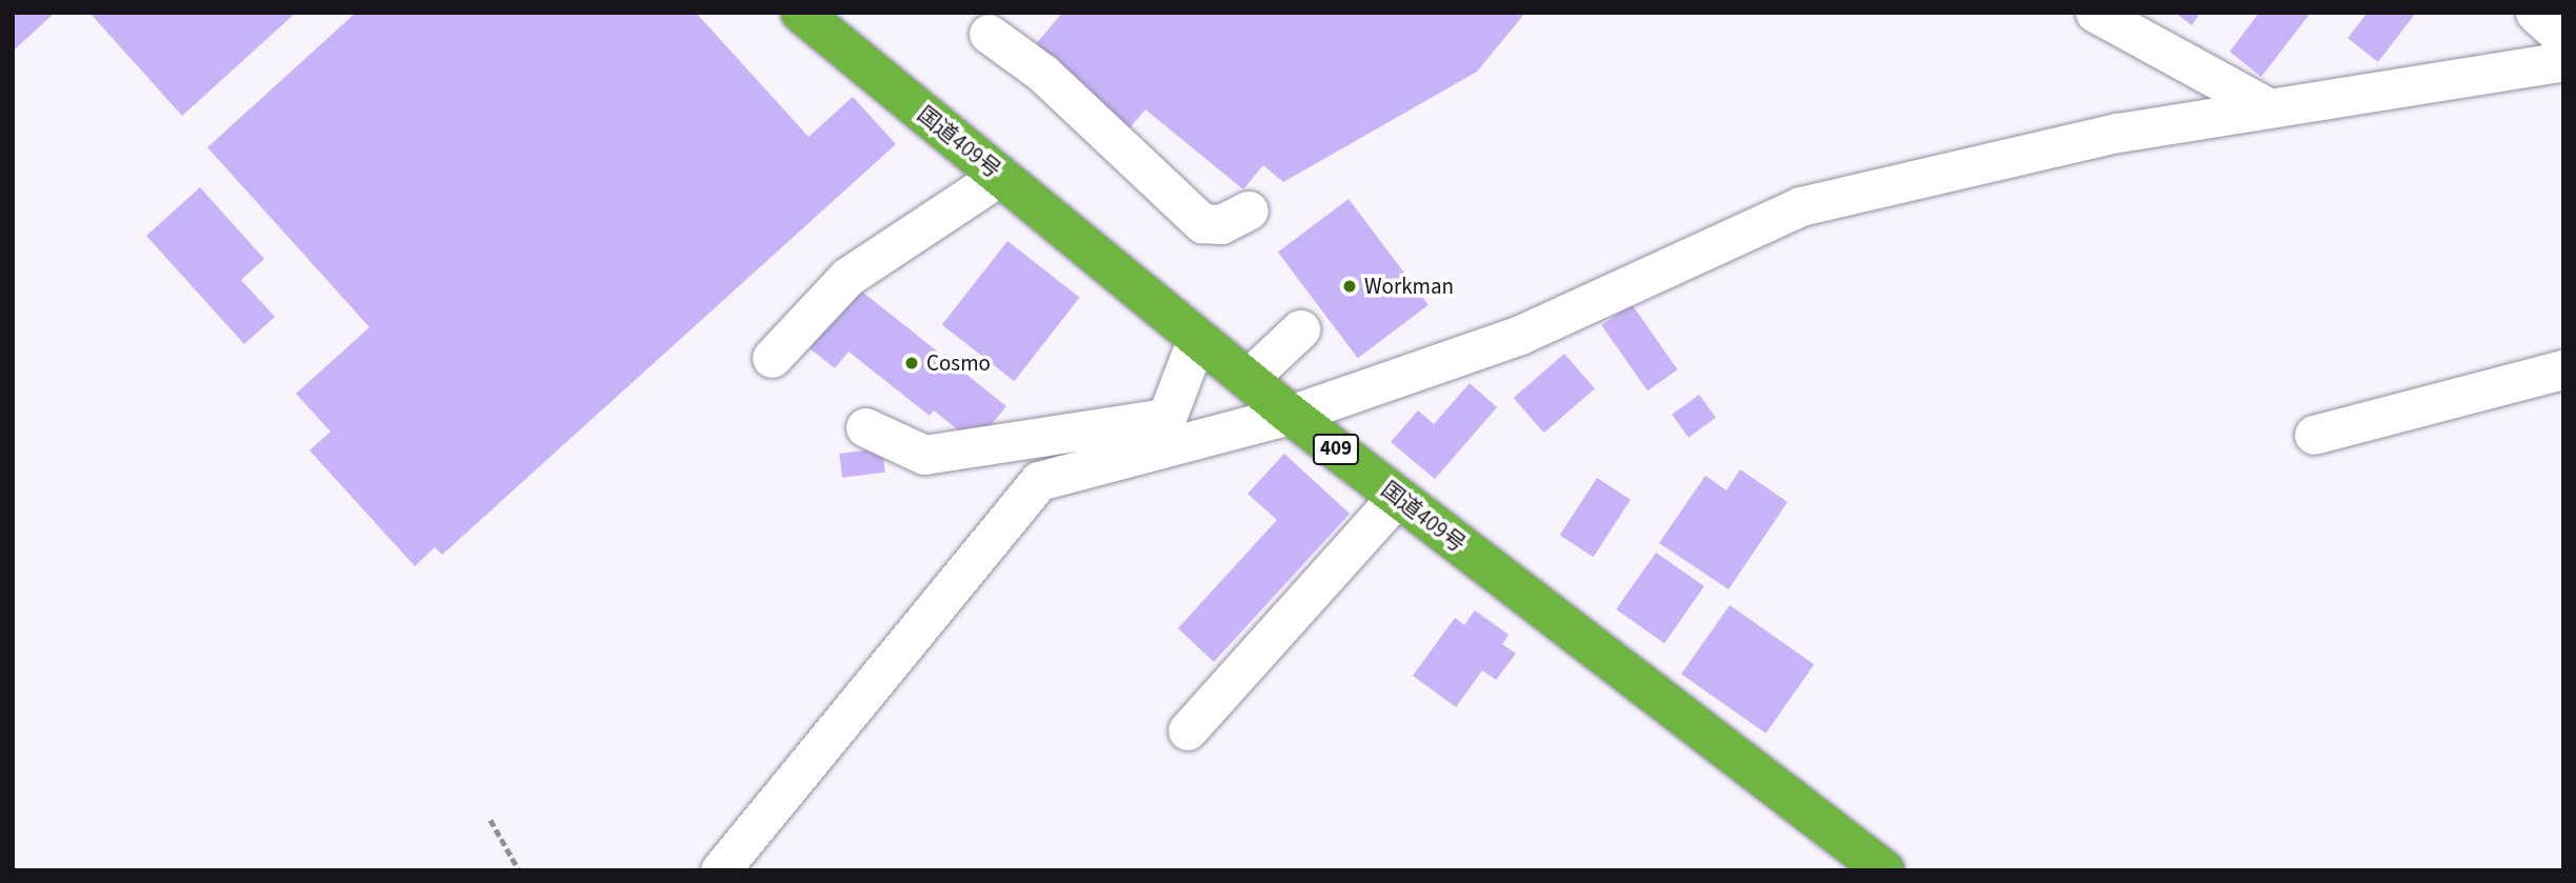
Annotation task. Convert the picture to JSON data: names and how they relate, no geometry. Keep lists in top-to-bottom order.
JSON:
{
  "streets": {
    "highway": ["国道409号", "409"]
  },
  "places": ["Workman", "Cosmo"]
}
